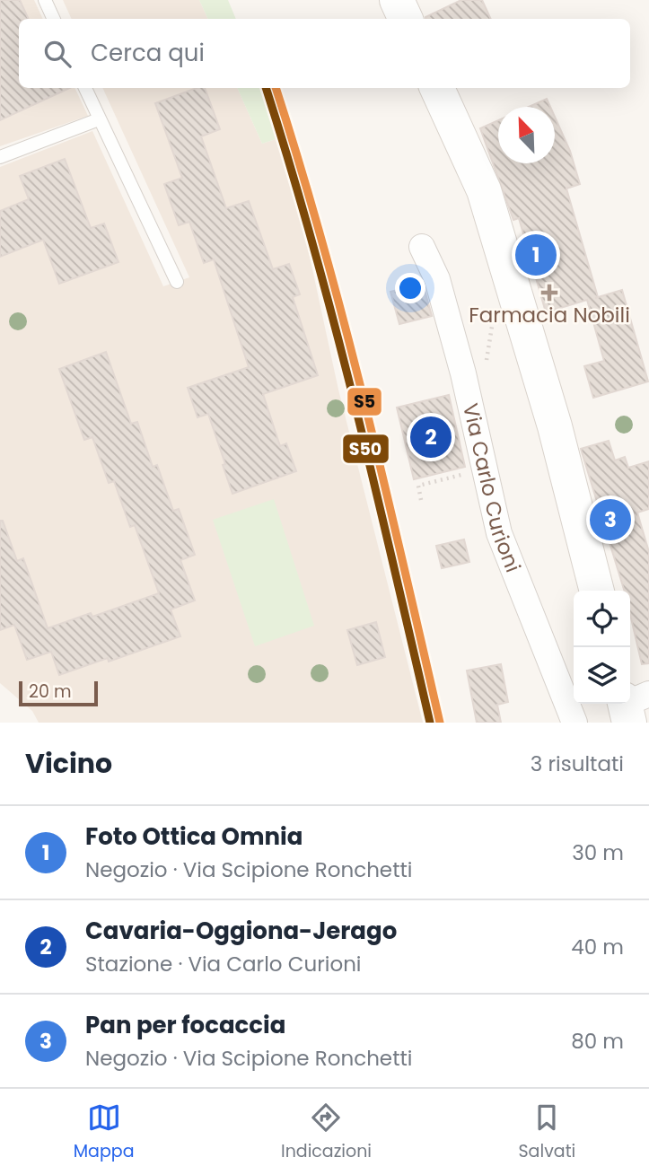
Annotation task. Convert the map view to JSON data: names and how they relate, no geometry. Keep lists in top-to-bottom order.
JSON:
{
  "streets": {
    "street": ["Via Carlo Curioni"]
  },
  "places": {
    "health": ["Farmacia Nobili"]
  },
  "lines": ["transit line S5", "transit line S50"],
  "scale_bar": "20 m",
  "north": "top left",
  "page": {
    "search": "Cerca qui",
    "pins": ["1", "2", "3"],
    "scale": "20 m",
    "heading": ["Vicino", "3 risultati"],
    "list": [
      {
        "mark": "1",
        "name": "Foto Ottica Omnia",
        "note": "Negozio · Via Scipione Ronchetti",
        "value": "30 m"
      },
      {
        "mark": "2",
        "name": "Cavaria-Oggiona-Jerago",
        "note": "Stazione · Via Carlo Curioni",
        "value": "40 m"
      },
      {
        "mark": "3",
        "name": "Pan per focaccia",
        "note": "Negozio · Via Scipione Ronchetti",
        "value": "80 m"
      }
    ],
    "nav": ["Mappa", "Indicazioni", "Salvati"]
  }
}
